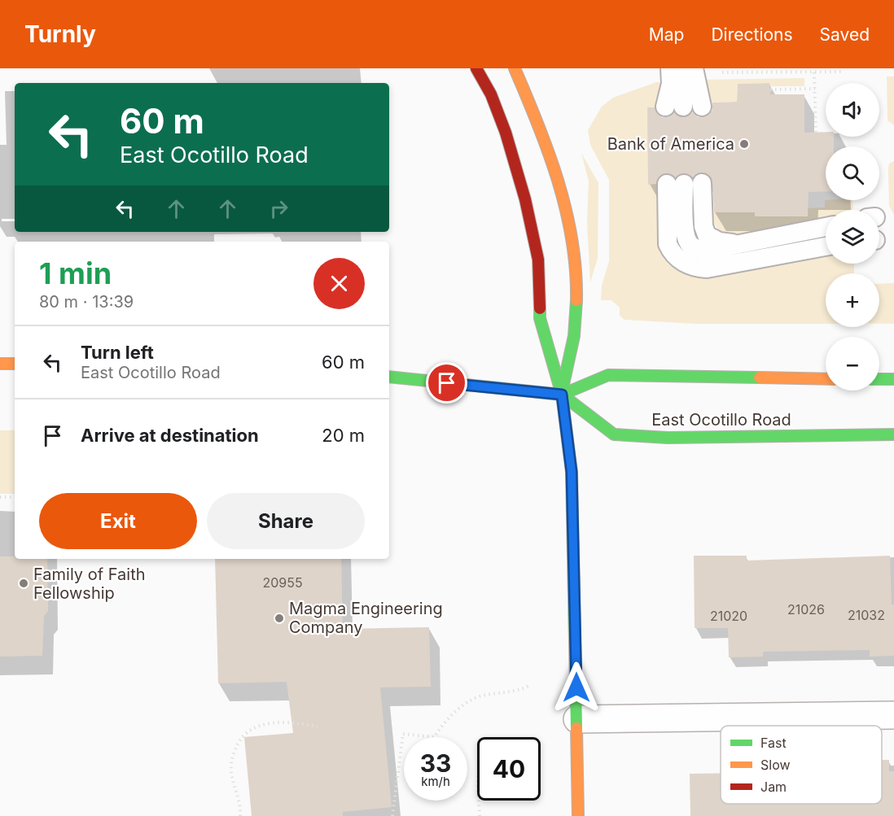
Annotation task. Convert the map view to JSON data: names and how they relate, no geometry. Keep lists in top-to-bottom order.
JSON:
{
  "streets": {
    "street": ["East Ocotillo Road"]
  },
  "places": ["Bank of America", "Family of Faith Fellowship", "Magma Engineering Company"],
  "house_numbers": [
    "20955",
    "21026",
    "21032",
    "21020"
  ],
  "legend": ["Fast", "Slow", "Jam"],
  "page": {
    "header": "Turnly",
    "nav": ["Map", "Directions", "Saved"],
    "map_buttons": ["+", "−"],
    "turn": ["60 m", "East Ocotillo Road"],
    "heading": ["1 min", "80 m · 13:39"],
    "list": [
      {
        "name": "Turn left",
        "note": "East Ocotillo Road",
        "value": "60 m"
      },
      {
        "name": "Arrive at destination",
        "value": "20 m"
      }
    ],
    "buttons": ["Exit", "Share"],
    "speed": "33 km/h",
    "limit": "40"
  }
}
